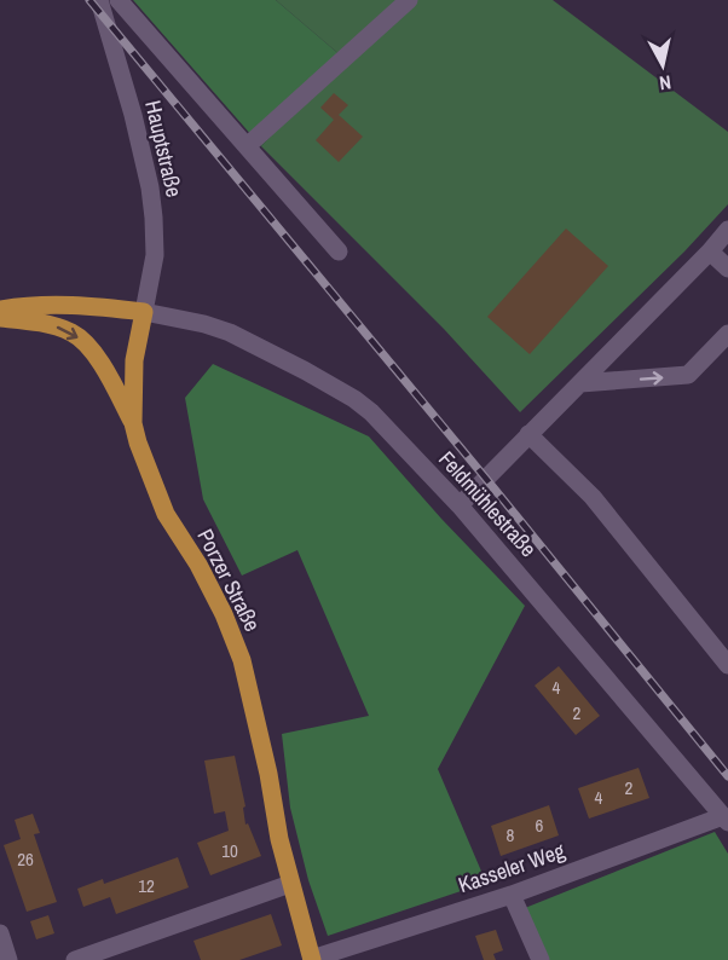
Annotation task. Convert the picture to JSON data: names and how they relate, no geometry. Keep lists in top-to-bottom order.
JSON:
{
  "streets": {
    "main road": ["Porzer Straße"],
    "street": ["Hauptstraße", "Feldmühlestraße", "Kasseler Weg"]
  },
  "crossings": [
    ["Hauptstraße", "Feldmühlestraße"],
    ["Hauptstraße", "Porzer Straße"],
    ["Feldmühlestraße", "Porzer Straße"],
    ["Feldmühlestraße", "Kasseler Weg"],
    ["Porzer Straße", "Kasseler Weg"]
  ],
  "house_numbers": [
    "4",
    "2",
    "2",
    "4",
    "6",
    "8",
    "10",
    "26",
    "12"
  ],
  "north": "bottom"
}
